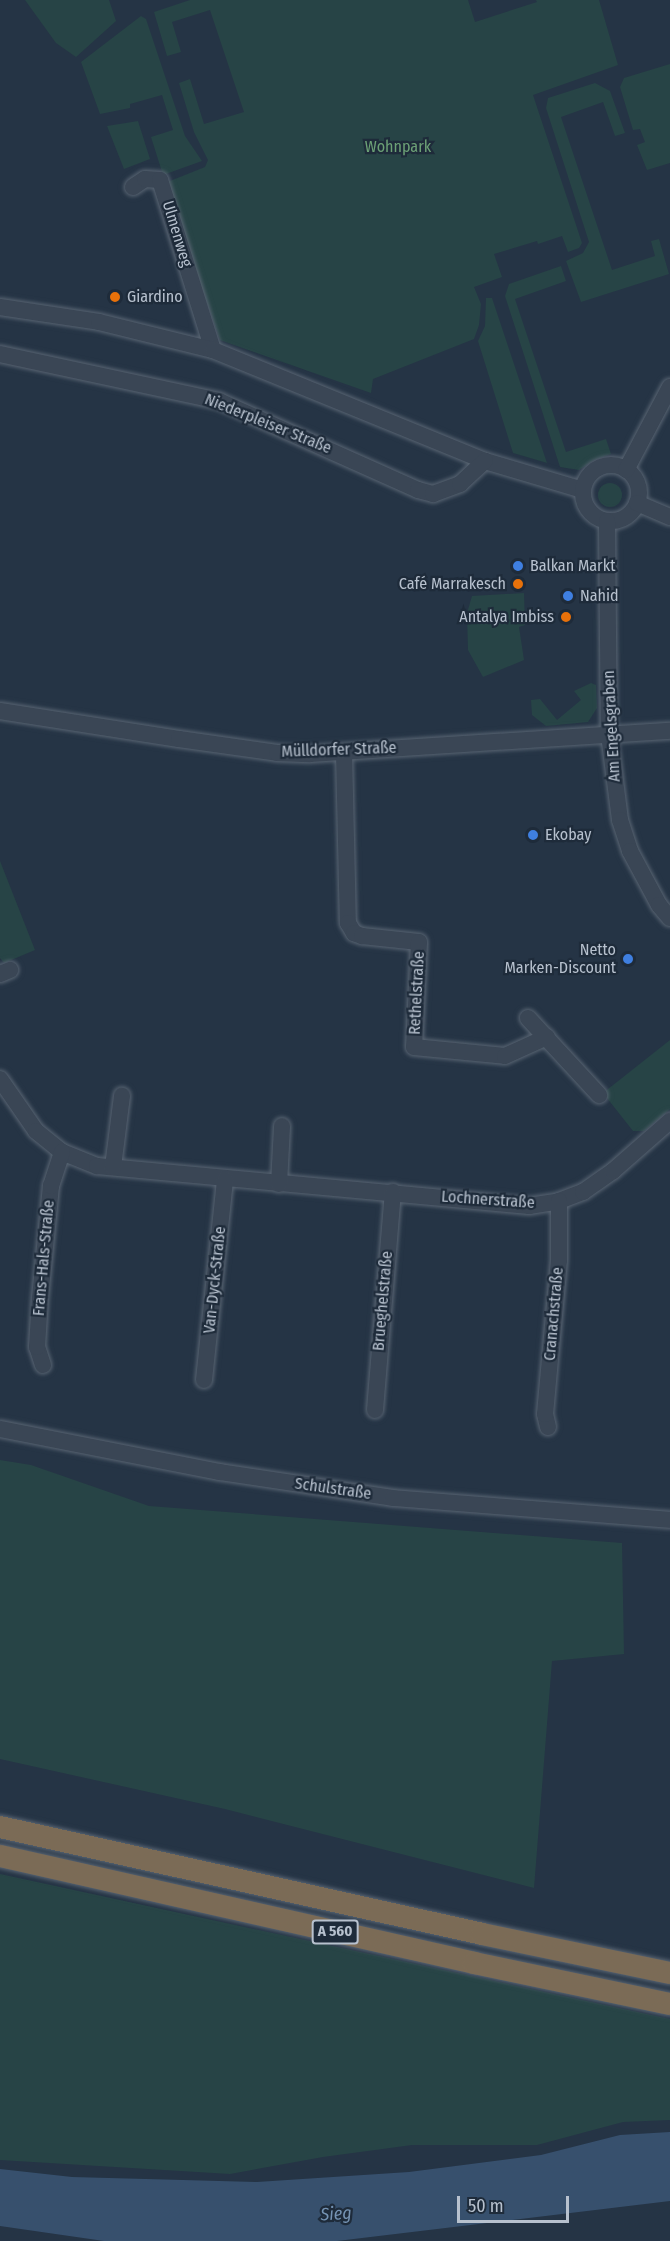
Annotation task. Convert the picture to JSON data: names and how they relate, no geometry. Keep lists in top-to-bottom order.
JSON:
{
  "streets": {
    "highway": ["A 560"],
    "street": [
      "Ulmenweg",
      "Niederpleiser Straße",
      "Am Engelsgraben",
      "Mülldorfer Straße",
      "Rethelstraße",
      "Lochnerstraße",
      "Frans-Hals-Straße",
      "Van-Dyck-Straße",
      "Brueghelstraße",
      "Cranachstraße",
      "Schulstraße"
    ]
  },
  "crossings": [
    ["Am Engelsgraben", "Mülldorfer Straße"],
    ["Mülldorfer Straße", "Rethelstraße"],
    ["Lochnerstraße", "Frans-Hals-Straße"],
    ["Lochnerstraße", "Van-Dyck-Straße"],
    ["Lochnerstraße", "Brueghelstraße"],
    ["Lochnerstraße", "Cranachstraße"]
  ],
  "water": ["Sieg"],
  "parks": ["Wohnpark"],
  "places": [
    "Giardino",
    "Balkan Markt",
    "Café Marrakesch",
    "Nahid",
    "Antalya Imbiss",
    "Ekobay",
    "Netto Marken-Discount"
  ],
  "scale_bar": "50 m"
}
